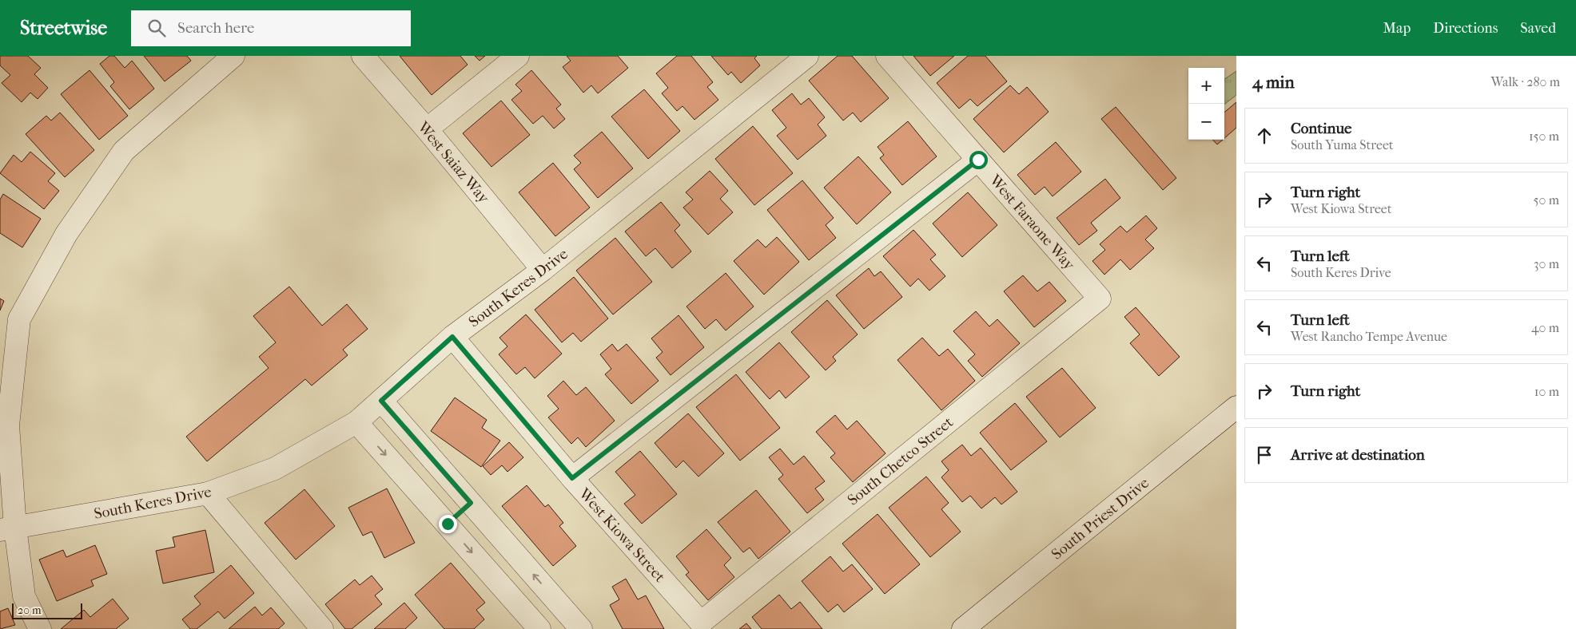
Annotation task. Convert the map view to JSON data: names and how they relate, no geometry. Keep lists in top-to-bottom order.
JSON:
{
  "streets": {
    "street": [
      "West Saiaz Way",
      "West Faraone Way",
      "South Keres Drive",
      "South Chetco Street",
      "South Priest Drive",
      "West Kiowa Street"
    ]
  },
  "crossings": [
    ["West Saiaz Way", "South Keres Drive"],
    ["West Faraone Way", "South Chetco Street"],
    ["South Keres Drive", "West Kiowa Street"],
    ["South Chetco Street", "West Kiowa Street"]
  ],
  "scale_bar": "20 m",
  "page": {
    "header": "Streetwise",
    "search": "Search here",
    "nav": ["Map", "Directions", "Saved"],
    "heading": ["4 min", "Walk · 280 m"],
    "map_buttons": ["+", "−"],
    "list": [
      ["Continue", "South Yuma Street", "150 m"],
      ["Turn right", "West Kiowa Street", "50 m"],
      ["Turn left", "South Keres Drive", "30 m"],
      ["Turn left", "West Rancho Tempe Avenue", "40 m"],
      ["Turn right", "10 m"],
      "Arrive at destination"
    ],
    "scale": "20 m"
  }
}
